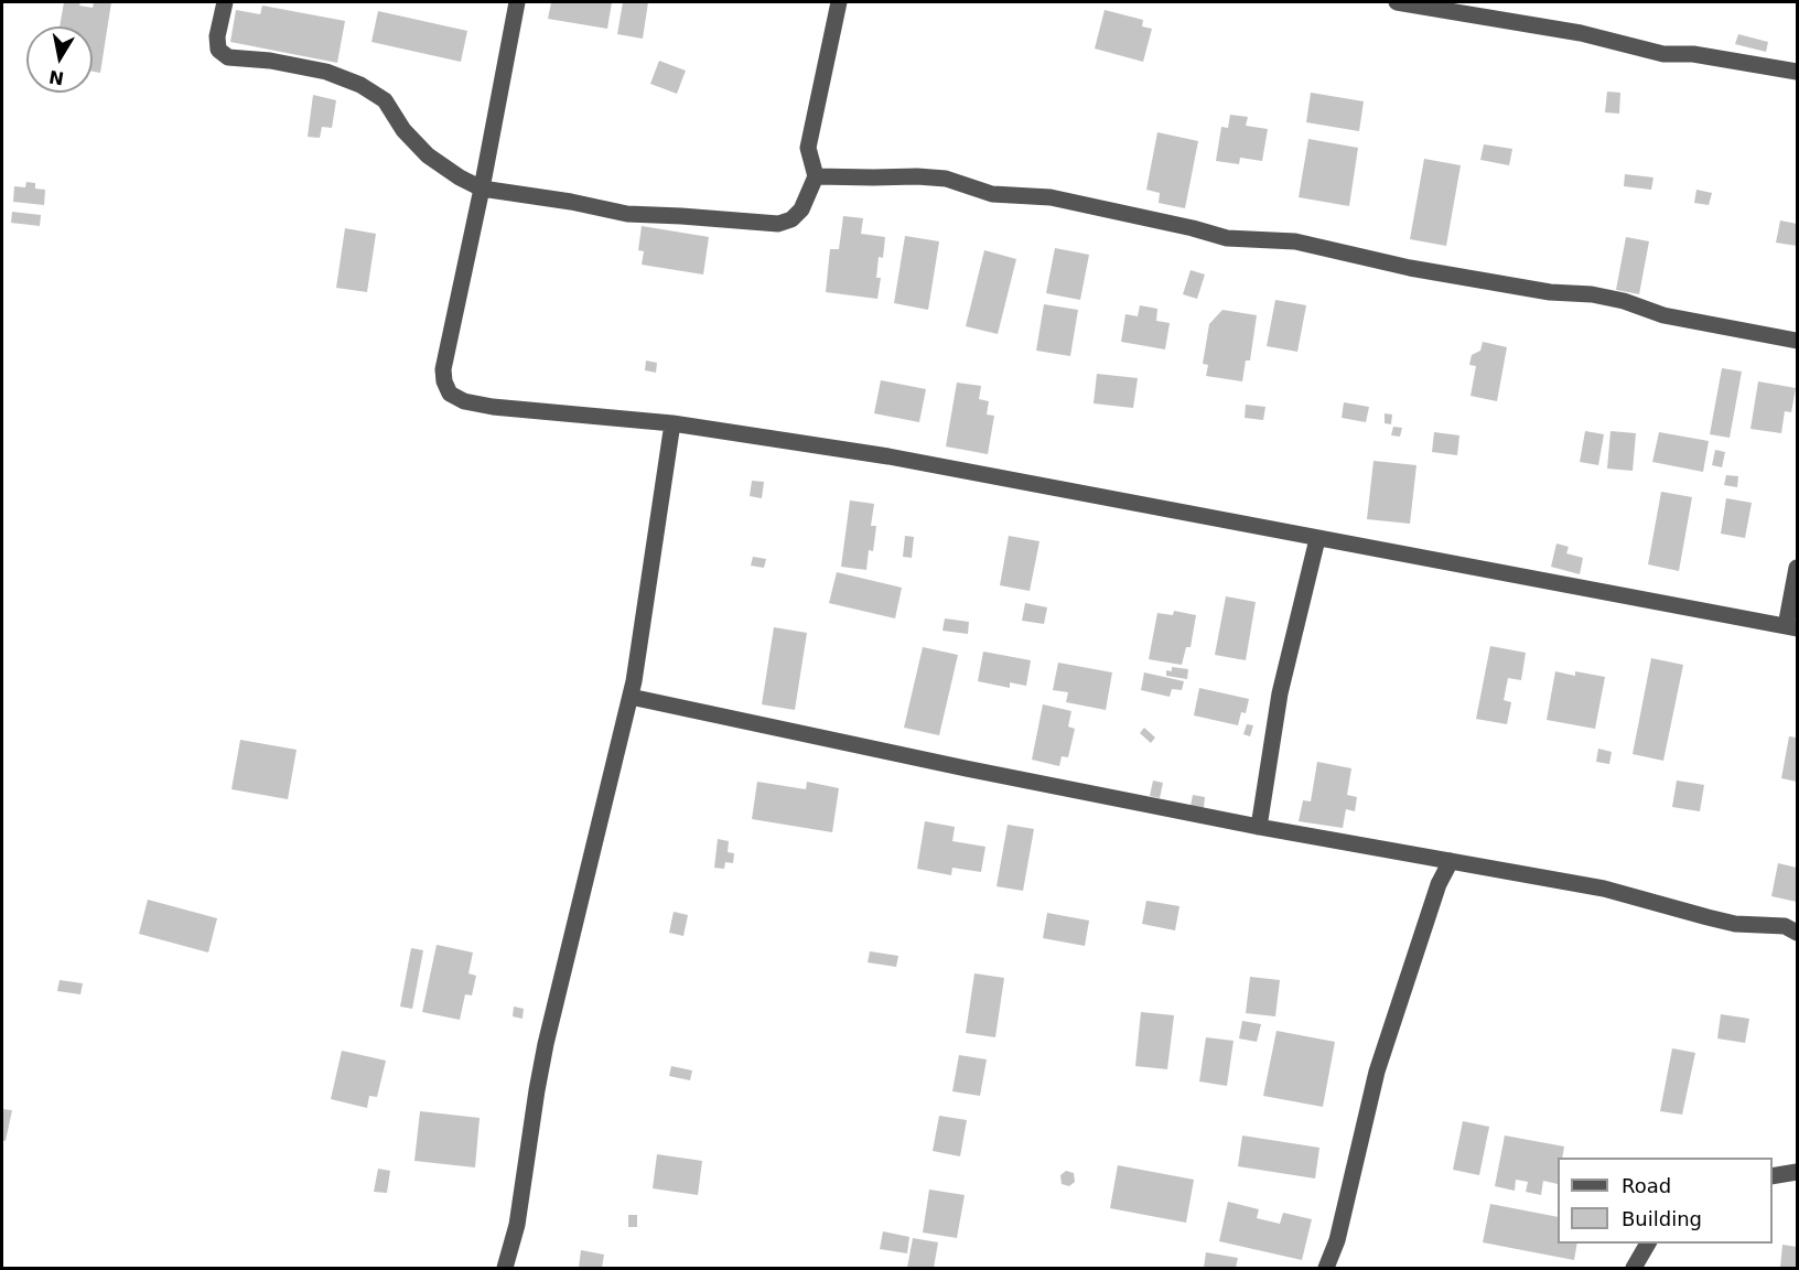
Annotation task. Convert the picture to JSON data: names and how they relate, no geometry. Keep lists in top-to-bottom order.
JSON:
{
  "legend": ["Road", "Building"],
  "north": "bottom"
}
